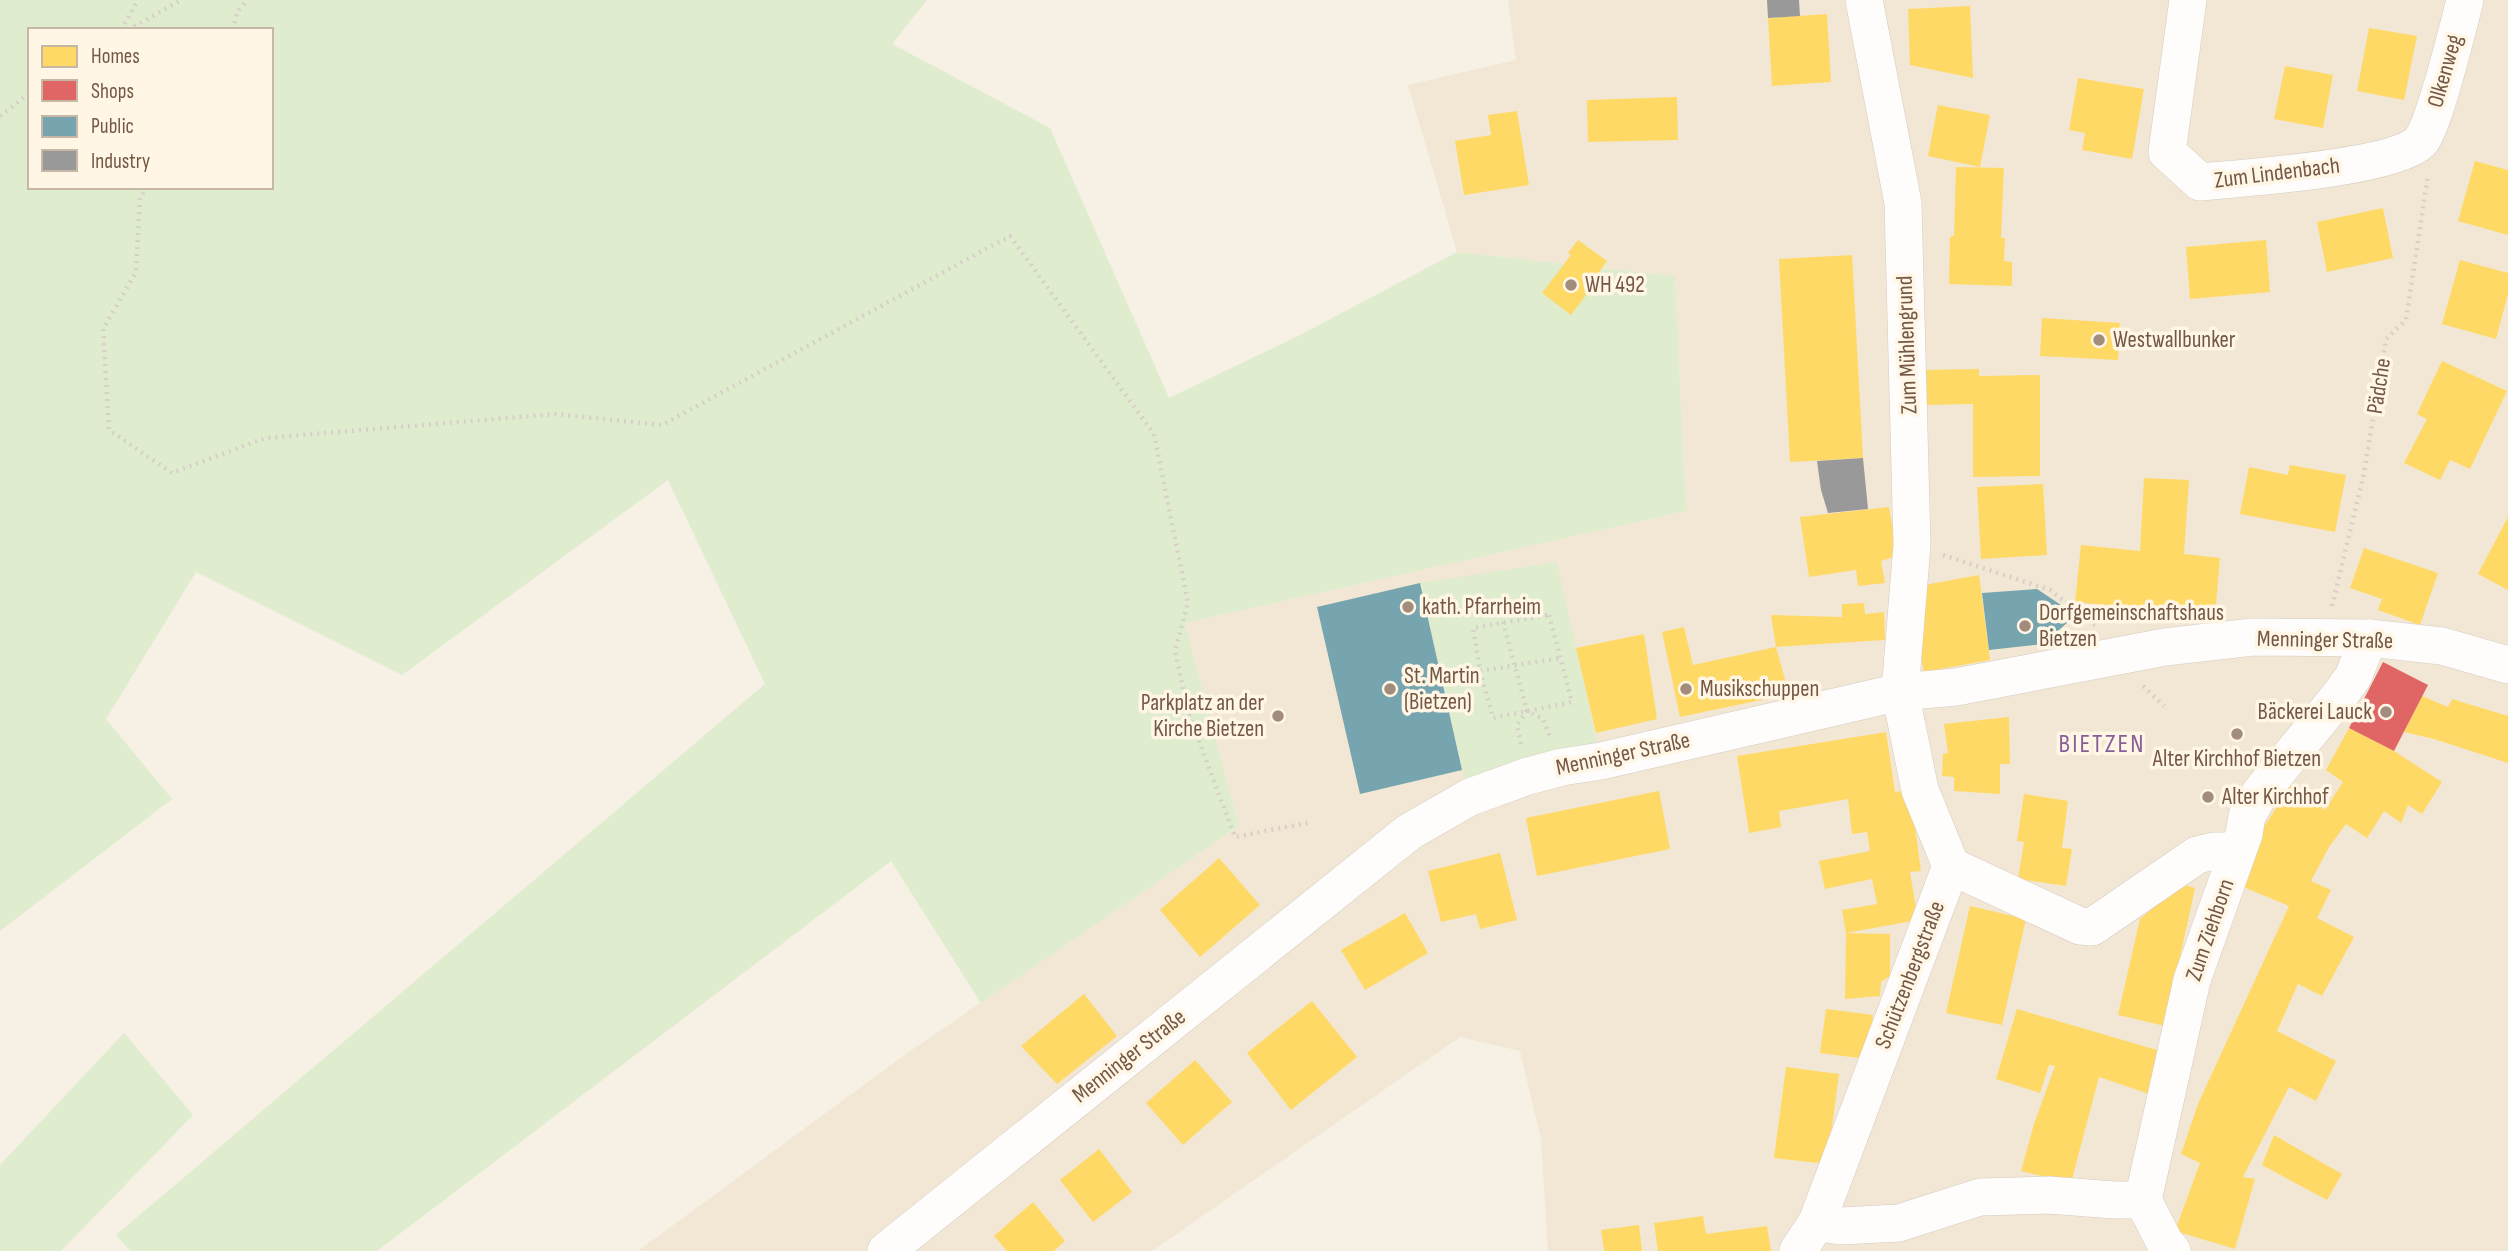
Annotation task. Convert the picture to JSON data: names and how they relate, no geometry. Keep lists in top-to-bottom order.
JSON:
{
  "streets": {
    "street": [
      "Olkenweg",
      "Zum Lindenbach",
      "Zum Mühlengrund",
      "Menninger Straße",
      "Zum Ziehborn",
      "Schützenbergstraße"
    ],
    "path": ["Pädche"]
  },
  "crossings": [
    ["Olkenweg", "Zum Lindenbach"],
    ["Olkenweg", "Pädche"],
    ["Zum Lindenbach", "Pädche"],
    ["Zum Mühlengrund", "Menninger Straße"],
    ["Pädche", "Menninger Straße"],
    ["Menninger Straße", "Zum Ziehborn"]
  ],
  "districts": ["BIETZEN"],
  "places": [
    "WH 492",
    "Westwallbunker",
    "kath. Pfarrheim",
    "Dorfgemeinschaftshaus Bietzen",
    "St. Martin (Bietzen)",
    "Musikschuppen",
    "Bäckerei Lauck",
    "Parkplatz an der Kirche Bietzen",
    "Alter Kirchhof Bietzen",
    "Alter Kirchhof"
  ],
  "legend": [
    "Homes",
    "Shops",
    "Public",
    "Industry"
  ]
}
